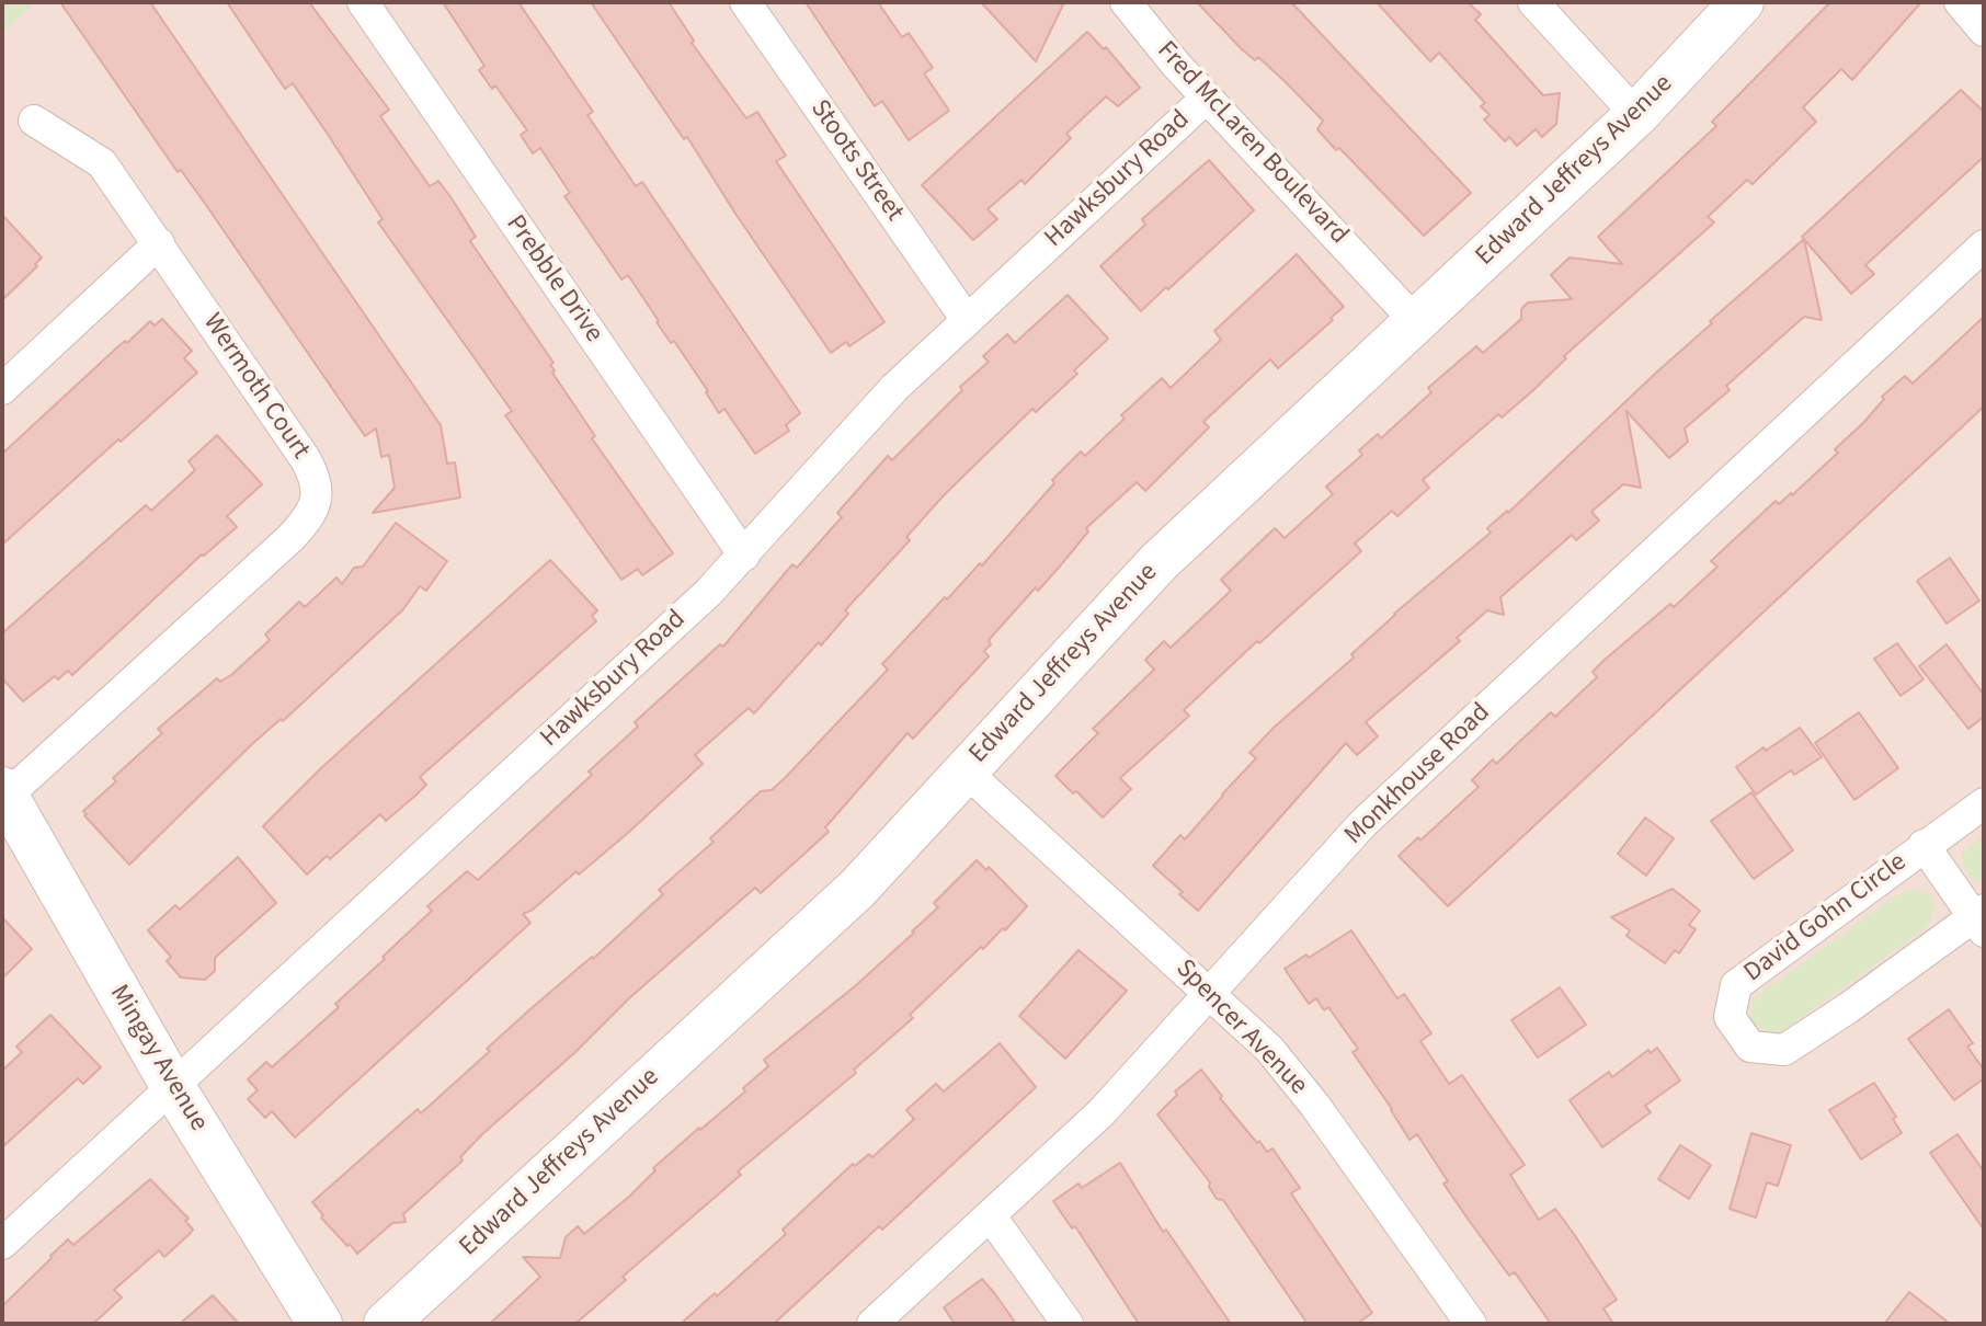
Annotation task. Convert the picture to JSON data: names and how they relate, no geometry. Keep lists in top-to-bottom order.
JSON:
{
  "streets": {
    "street": [
      "Fred McLaren Boulevard",
      "Stoots Street",
      "Edward Jeffreys Avenue",
      "Hawksbury Road",
      "Prebble Drive",
      "Wermoth Court",
      "Monkhouse Road",
      "David Gohn Circle",
      "Spencer Avenue",
      "Mingay Avenue"
    ]
  },
  "crossings": [
    ["Fred McLaren Boulevard", "Edward Jeffreys Avenue"],
    ["Fred McLaren Boulevard", "Hawksbury Road"],
    ["Stoots Street", "Hawksbury Road"],
    ["Edward Jeffreys Avenue", "Spencer Avenue"],
    ["Hawksbury Road", "Prebble Drive"],
    ["Hawksbury Road", "Mingay Avenue"],
    ["Wermoth Court", "Mingay Avenue"],
    ["Monkhouse Road", "Spencer Avenue"]
  ]
}
